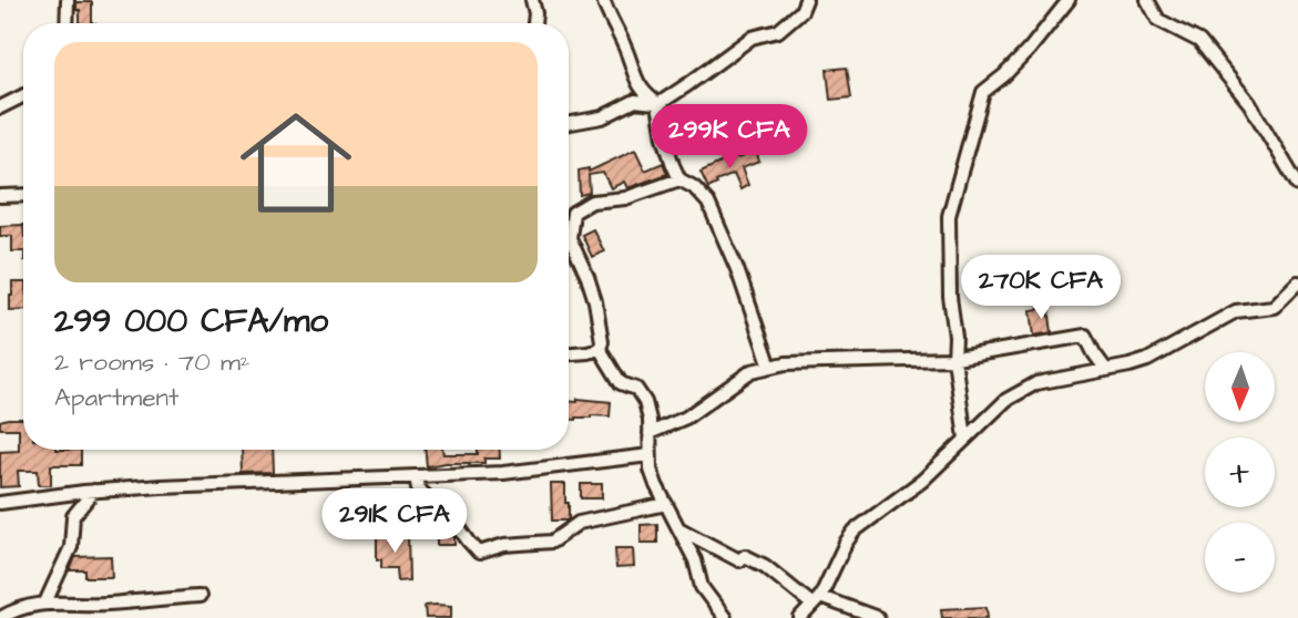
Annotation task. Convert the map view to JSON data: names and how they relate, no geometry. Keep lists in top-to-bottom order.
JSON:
{
  "north": "bottom",
  "page": {
    "list": [
      {
        "name": "299 000 CFA/mo",
        "note": "2 rooms · 70 m² · Apartment"
      }
    ],
    "price": ["299K CFA", "270K CFA", "291K CFA"],
    "map_buttons": ["+", "−"]
  }
}
